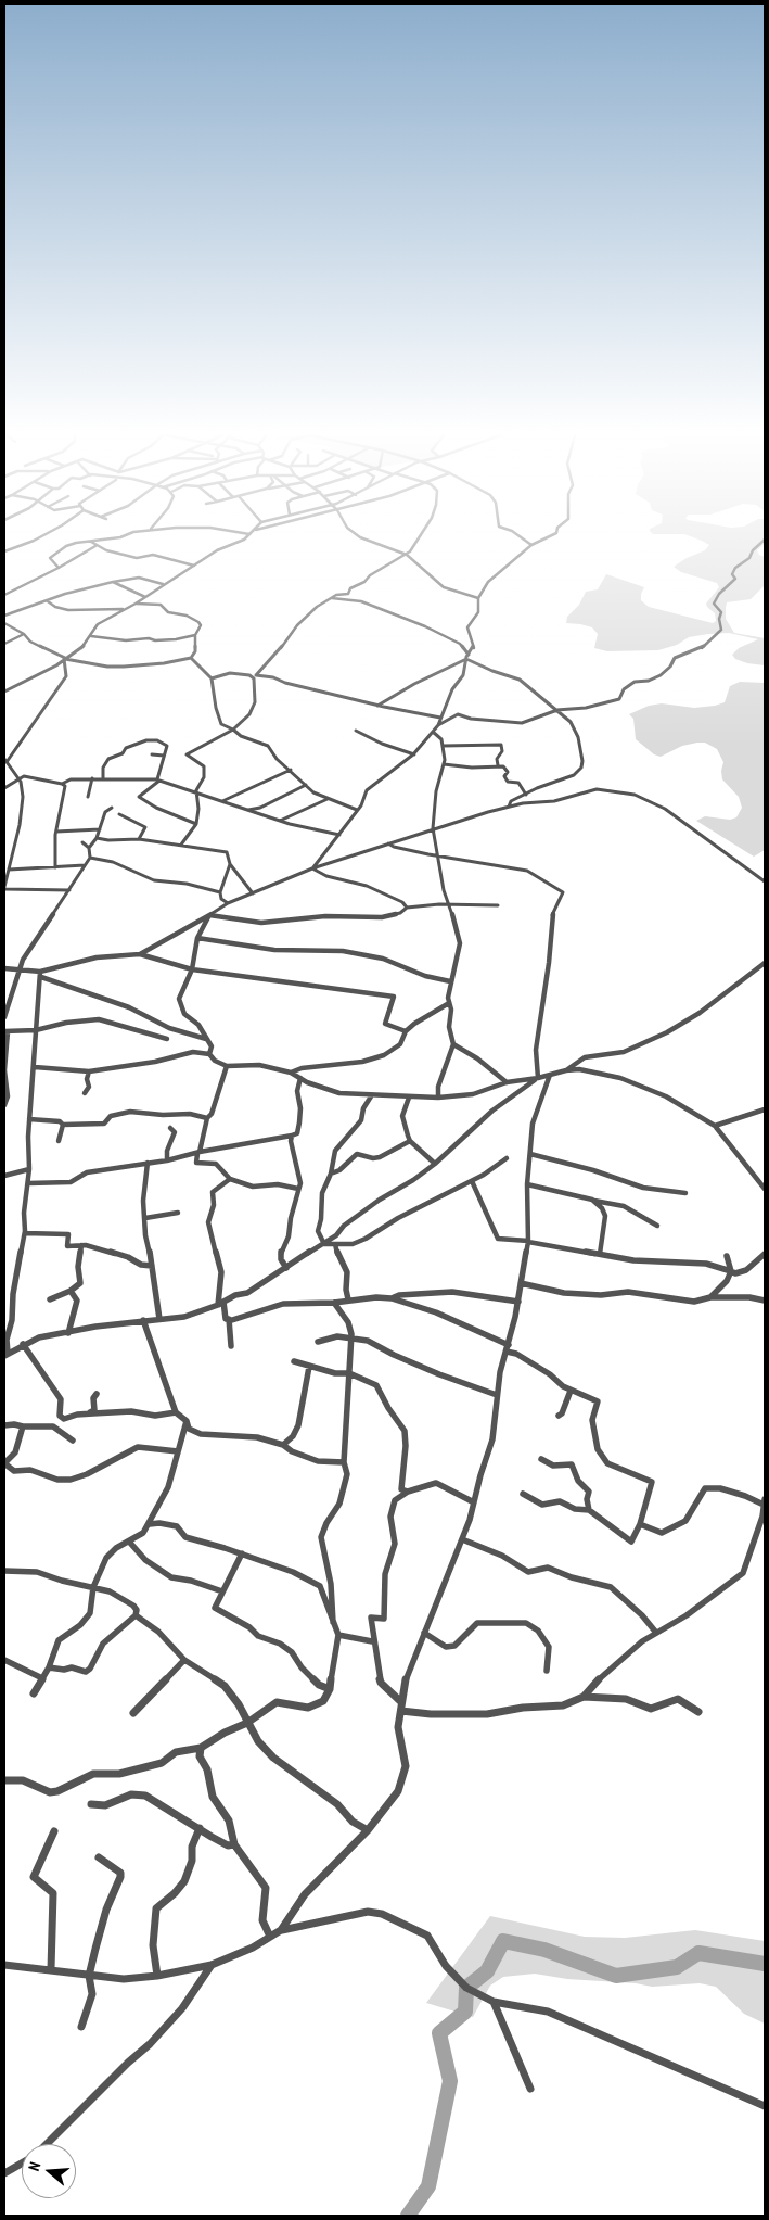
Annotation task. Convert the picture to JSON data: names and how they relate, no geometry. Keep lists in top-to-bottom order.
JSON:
{
  "north": "left"
}
